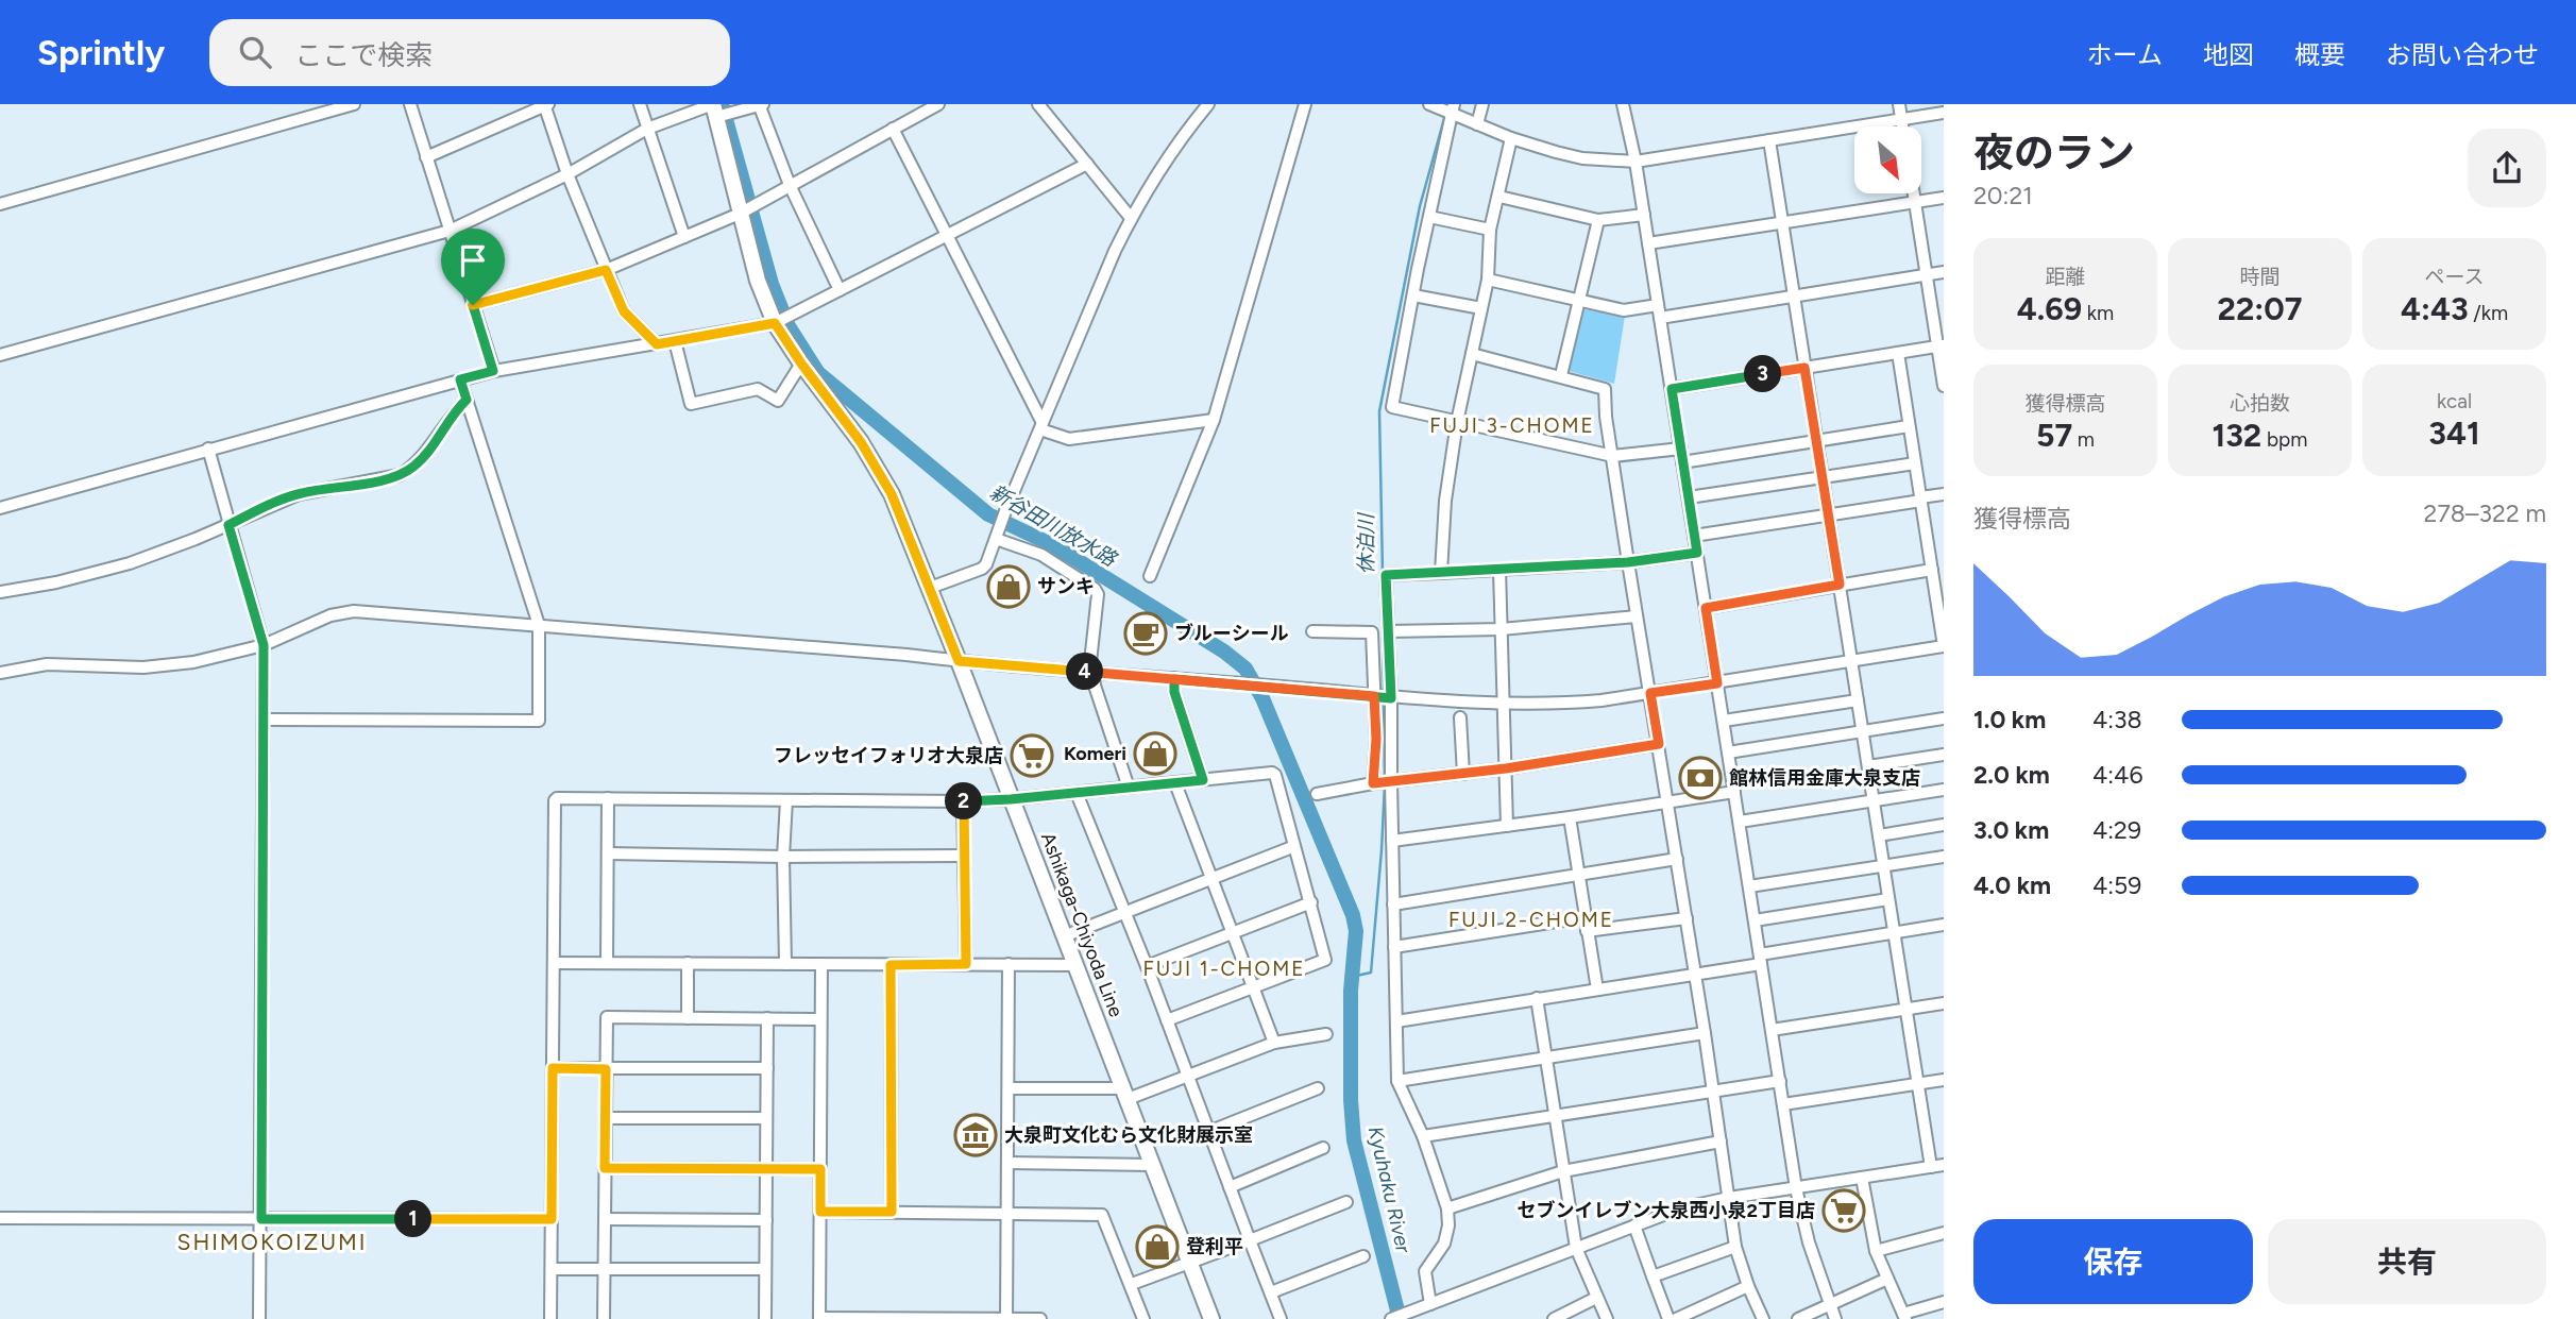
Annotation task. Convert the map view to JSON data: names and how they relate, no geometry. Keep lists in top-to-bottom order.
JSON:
{
  "streets": {
    "main road": ["Ashikaga-Chiyoda Line"]
  },
  "districts": [
    "FUJI 3-CHOME",
    "FUJI 2-CHOME",
    "FUJI 1-CHOME",
    "SHIMOKOIZUMI"
  ],
  "water": ["新谷田川放水路", "休泊川", "Kyuhaku River"],
  "places": {
    "shop": ["サンキ", "Komeri", "登利平"],
    "cafe": ["ブルーシール"],
    "supermarket": ["フレッセイフォリオ大泉店", "セブンイレブン大泉西小泉2丁目店"],
    "bank": ["館林信用金庫大泉支店"],
    "museum": ["大泉町文化むら文化財展示室"]
  },
  "north": "bottom right",
  "page": {
    "header": "Sprintly",
    "search": "ここで検索",
    "nav": [
      "ホーム",
      "地図",
      "概要",
      "お問い合わせ"
    ],
    "heading": ["夜のラン", "20:21"],
    "stats": [
      ["距離", "4.69 km"],
      ["時間", "22:07"],
      ["ペース", "4:43 /km"],
      ["獲得標高", "57 m"],
      ["心拍数", "132 bpm"],
      ["kcal", "341"]
    ],
    "pins": [
      "3",
      "4",
      "2",
      "1"
    ],
    "chart": ["獲得標高", "278–322 m"],
    "list": [
      {
        "name": "1.0 km",
        "note": "4:38"
      },
      {
        "name": "2.0 km",
        "note": "4:46"
      },
      {
        "name": "3.0 km",
        "note": "4:29"
      },
      {
        "name": "4.0 km",
        "note": "4:59"
      }
    ],
    "buttons": ["保存", "共有"]
  }
}
